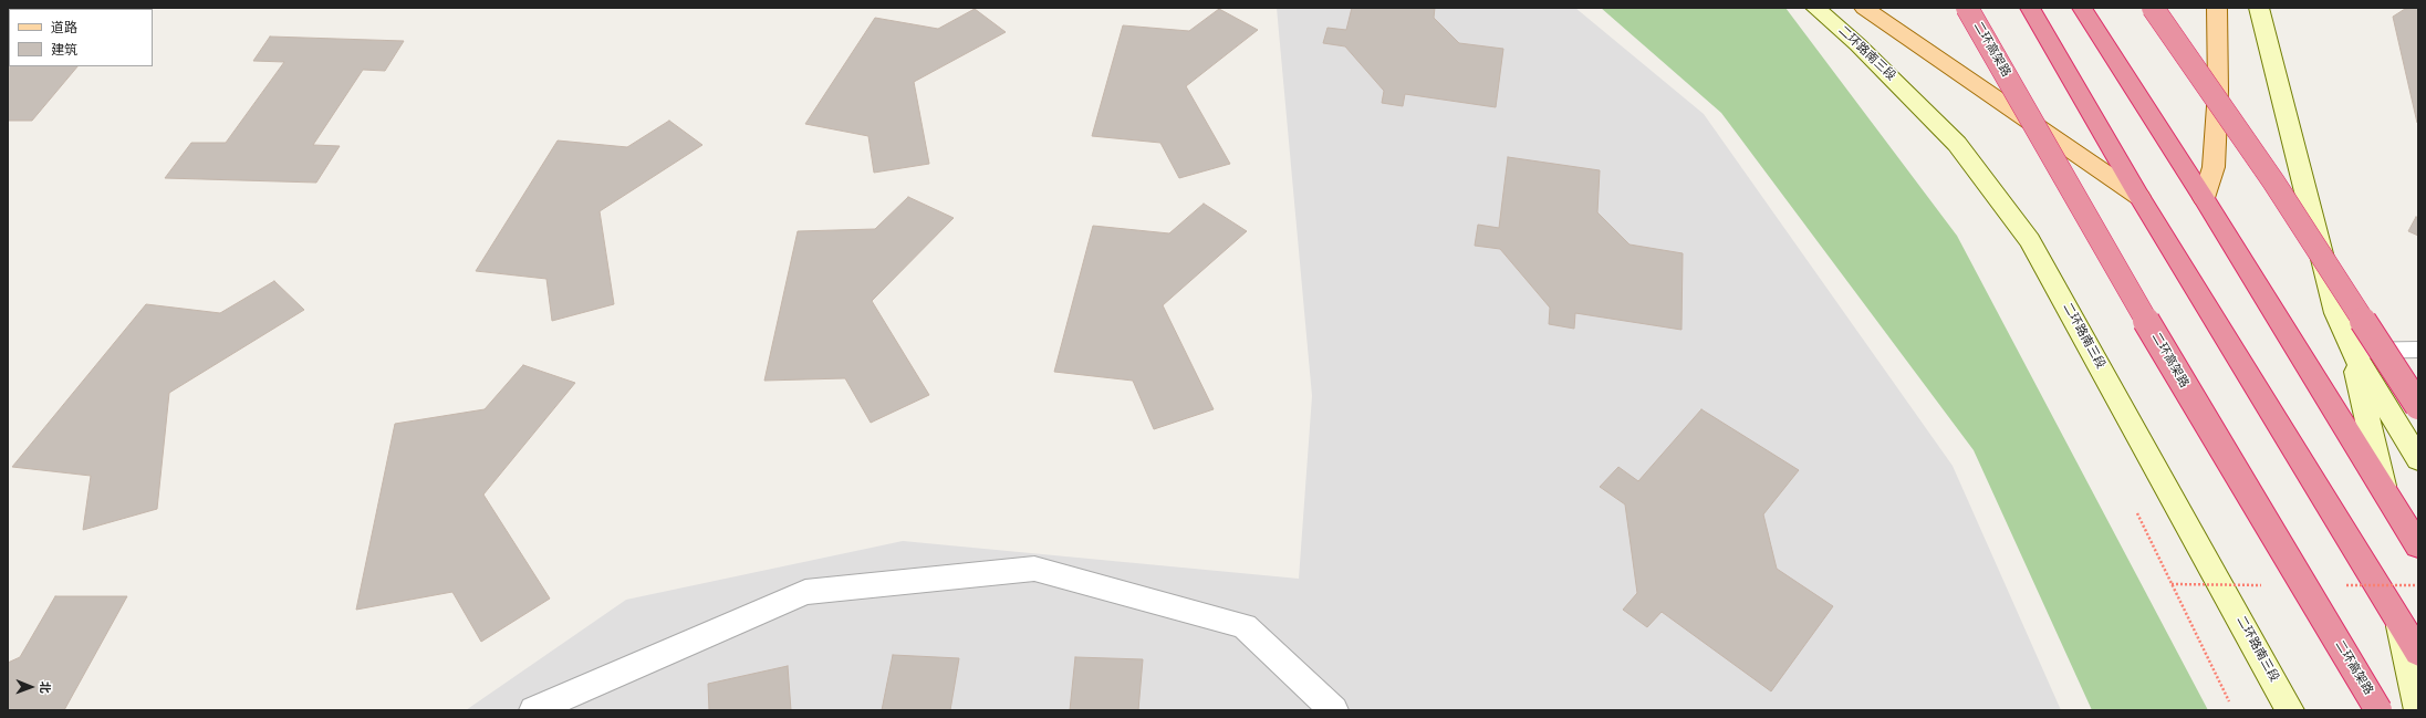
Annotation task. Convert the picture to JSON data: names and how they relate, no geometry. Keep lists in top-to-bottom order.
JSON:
{
  "streets": {
    "highway": ["二环高架路"],
    "main road": ["二环路南三段"]
  },
  "legend": ["道路", "建筑"],
  "north": "right"
}
